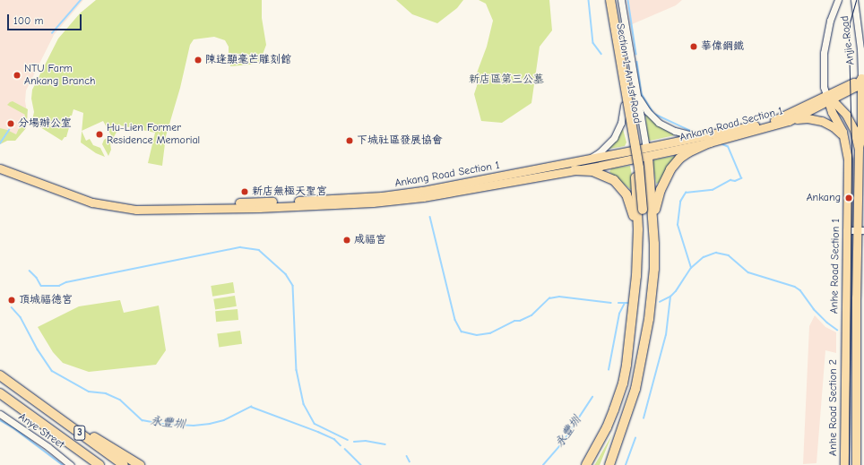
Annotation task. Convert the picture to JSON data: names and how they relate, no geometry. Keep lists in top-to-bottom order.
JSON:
{
  "streets": {
    "highway": ["3"],
    "main road": ["Ankang Road Section 1", "Anhe Road Section 1", "Anhe Road Section 2"],
    "street": ["Anjie Road", "Section 1, An 1st Road", "Anye Street"]
  },
  "crossings": [
    ["Anjie Road", "Ankang Road Section 1"],
    ["Anjie Road", "Anhe Road Section 1"],
    ["Section 1, An 1st Road", "Ankang Road Section 1"],
    ["Ankang Road Section 1", "Anhe Road Section 1"],
    ["Anhe Road Section 1", "Anhe Road Section 2"]
  ],
  "water": ["永豐圳"],
  "parks": ["新店區第三公墓"],
  "places": [
    "華偉鋼鐵",
    "陳逢顯毫芒雕刻館",
    "NTU Farm Ankang Branch",
    "分場辦公室",
    "Hu-Lien Former Residence Memorial",
    "下城社區發展協會",
    "新店無極天聖宮",
    "Ankang",
    "咸福宮",
    "頂城福德宮"
  ],
  "scale_bar": "100 m"
}
